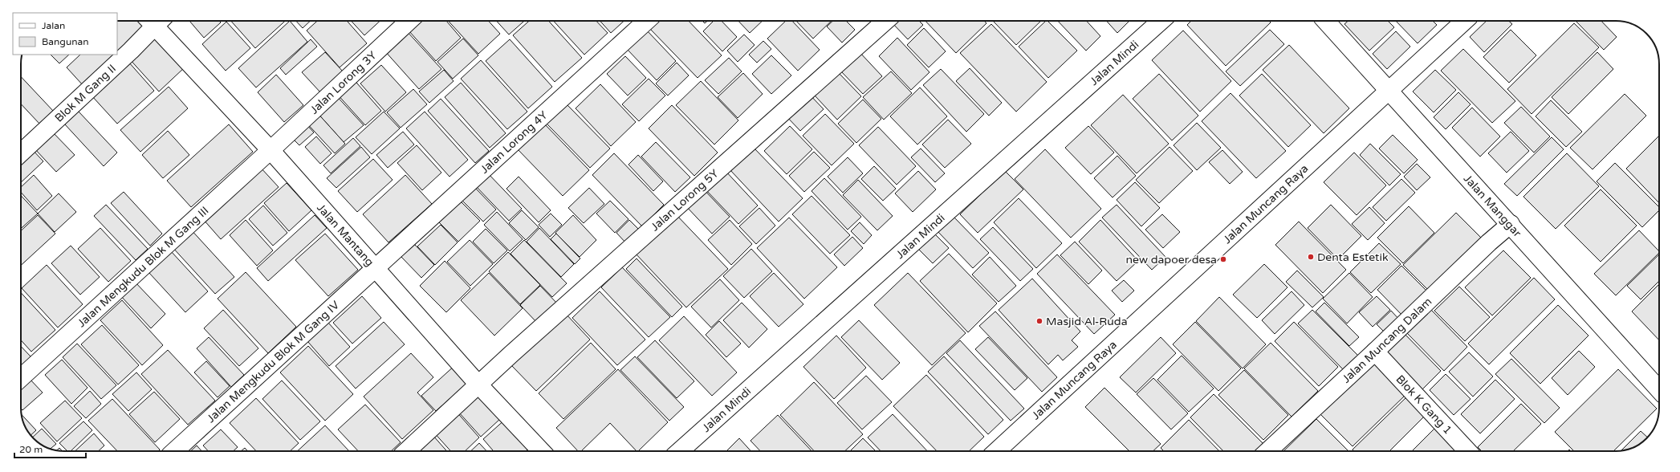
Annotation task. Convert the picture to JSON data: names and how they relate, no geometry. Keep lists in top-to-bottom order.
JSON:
{
  "streets": {
    "street": [
      "Jalan Mindi",
      "Jalan Lorong 3Y",
      "Blok M Gang II",
      "Jalan Lorong 4Y",
      "Jalan Lorong 5Y",
      "Jalan Muncang Raya",
      "Jalan Manggar",
      "Jalan Mantang",
      "Jalan Mengkudu Blok M Gang III",
      "Jalan Muncang Dalam",
      "Jalan Mengkudu Blok M Gang IV",
      "Blok K Gang 1"
    ]
  },
  "crossings": [
    ["Jalan Lorong 3Y", "Jalan Mantang"],
    ["Jalan Lorong 3Y", "Jalan Mengkudu Blok M Gang III"],
    ["Jalan Lorong 4Y", "Jalan Mantang"],
    ["Jalan Lorong 4Y", "Jalan Mengkudu Blok M Gang IV"],
    ["Jalan Lorong 5Y", "Jalan Mantang"],
    ["Jalan Muncang Raya", "Jalan Manggar"],
    ["Jalan Manggar", "Jalan Muncang Dalam"],
    ["Jalan Mantang", "Jalan Mengkudu Blok M Gang III"],
    ["Jalan Mantang", "Jalan Mengkudu Blok M Gang IV"],
    ["Jalan Muncang Dalam", "Blok K Gang 1"]
  ],
  "places": ["Denta Estetik", "new dapoer desa", "Masjid Al-Ruda"],
  "legend": ["Jalan", "Bangunan"],
  "scale_bar": "20 m"
}
